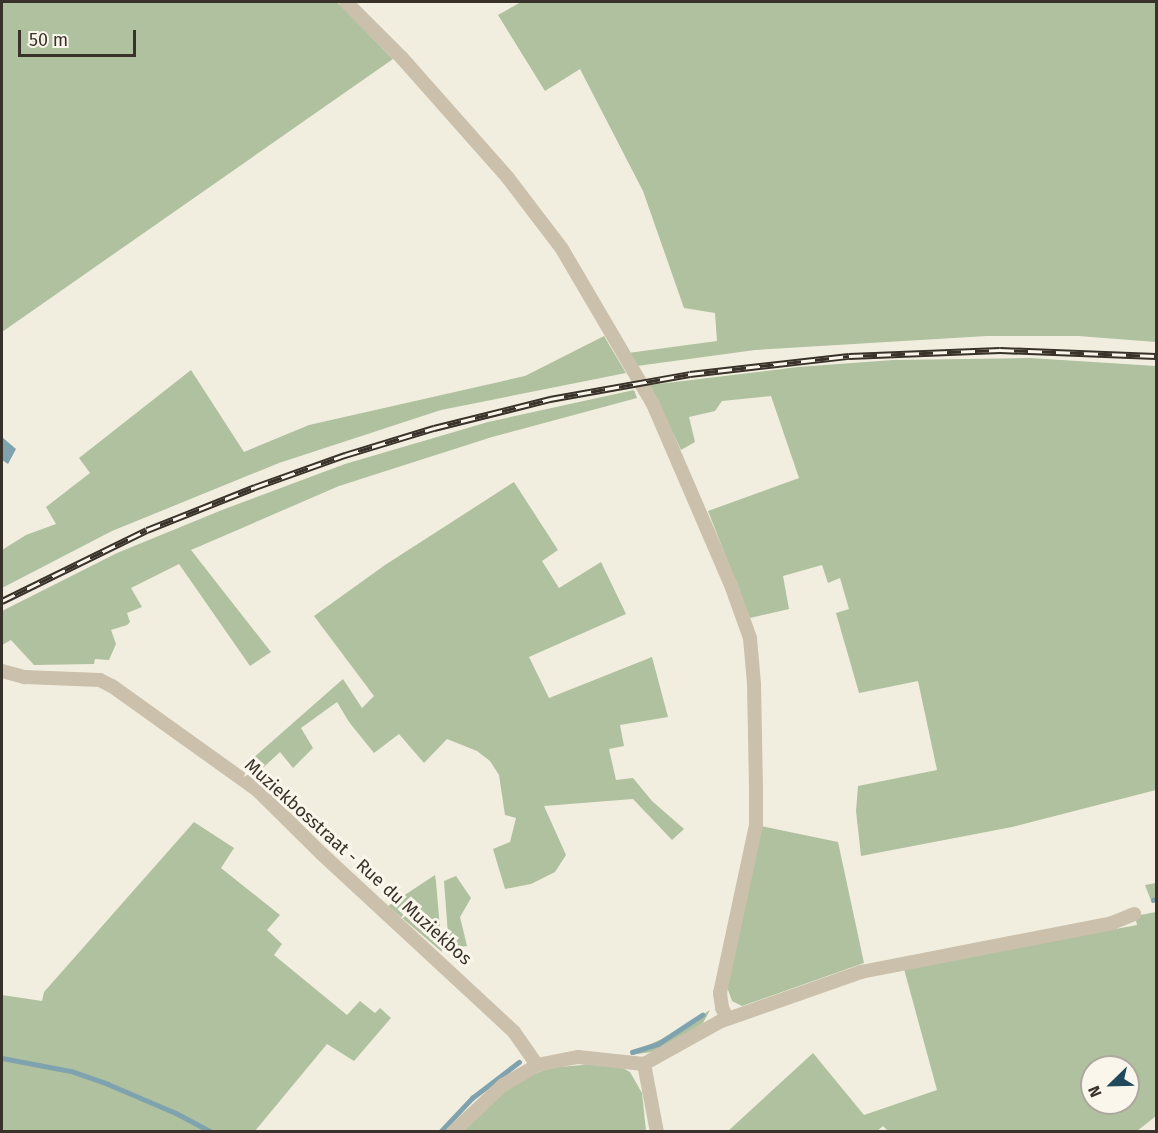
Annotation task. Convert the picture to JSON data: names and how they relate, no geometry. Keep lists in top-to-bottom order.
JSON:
{
  "streets": {
    "street": ["Muziekbosstraat - Rue du Muziekbos"]
  },
  "scale_bar": "50 m",
  "north": "bottom left"
}
